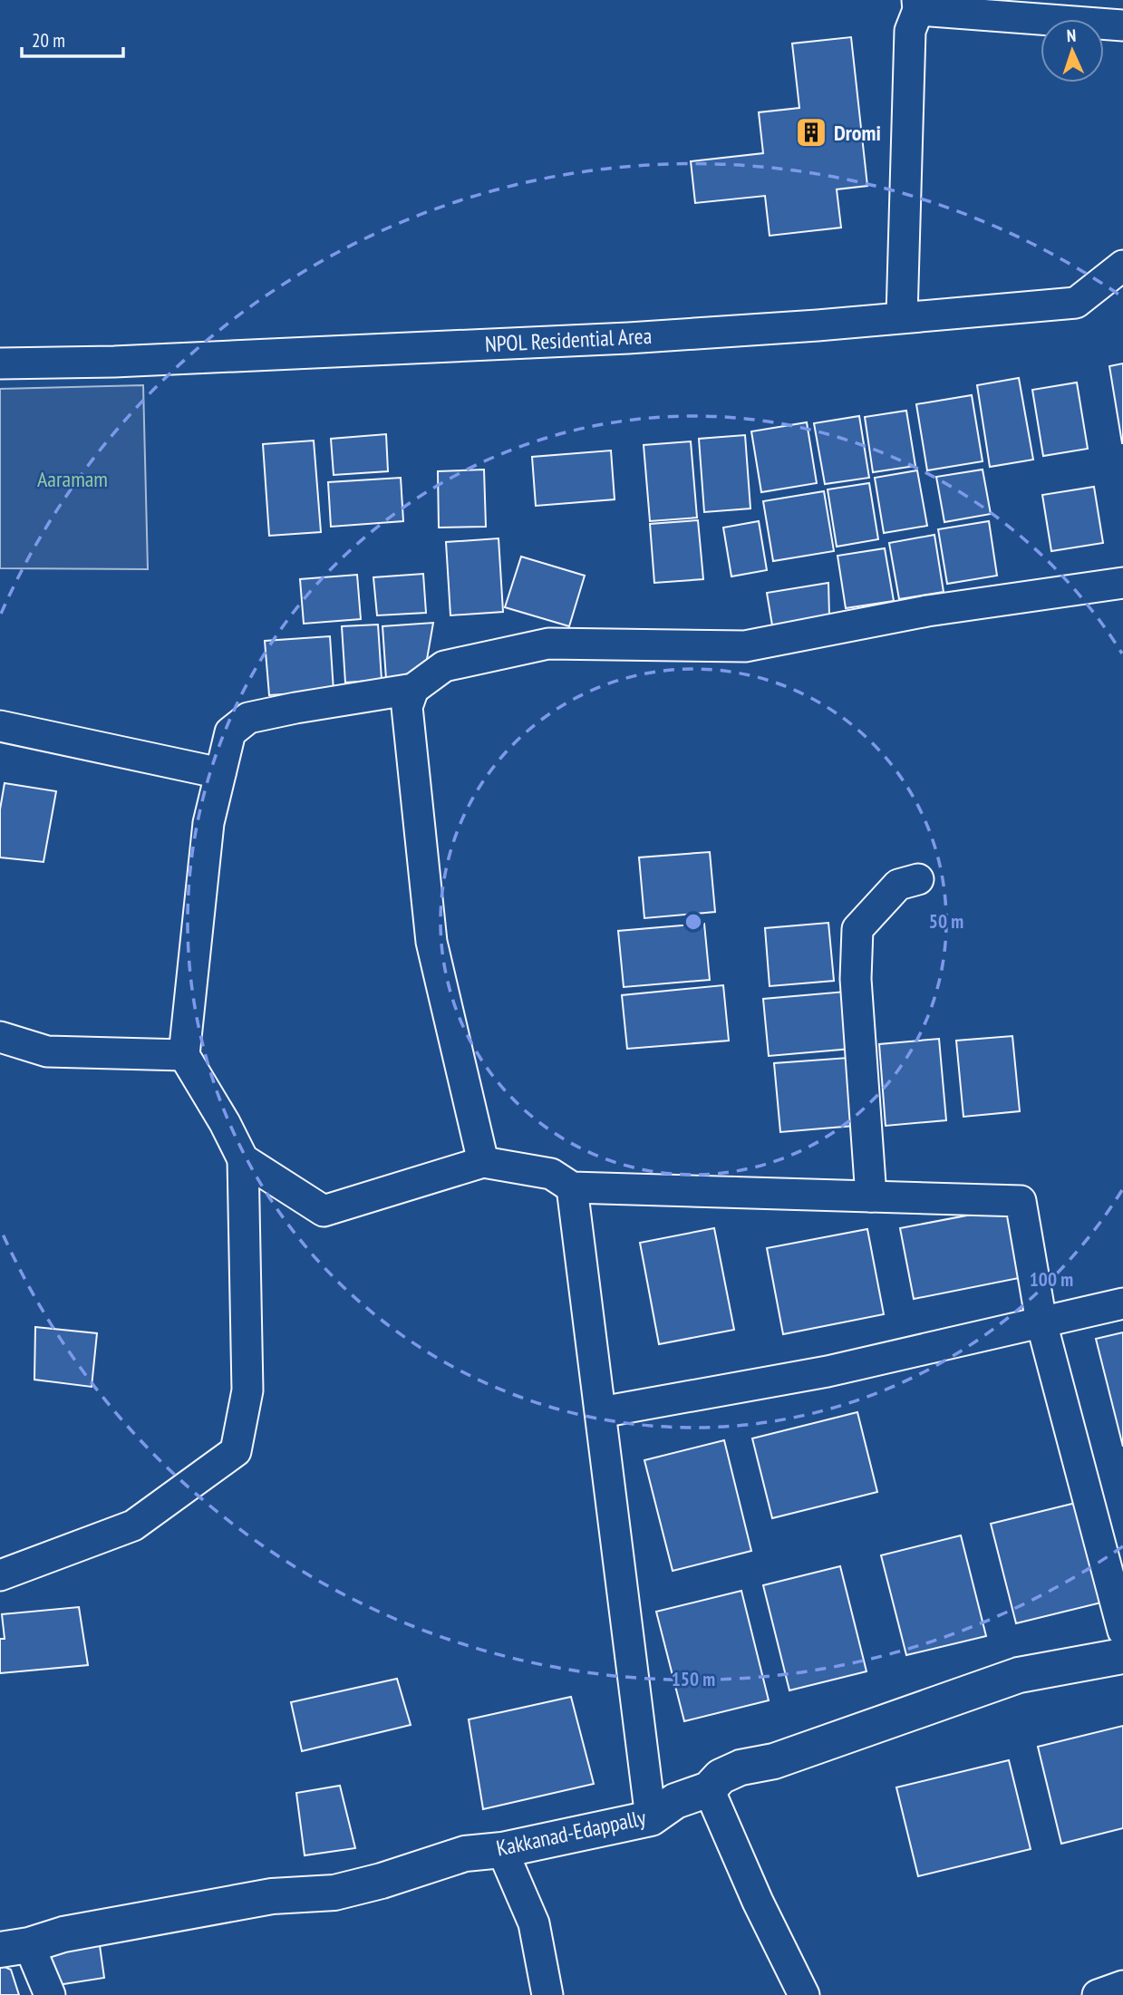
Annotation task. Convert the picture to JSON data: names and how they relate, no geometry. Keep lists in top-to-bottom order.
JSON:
{
  "streets": {
    "street": ["NPOL Residential Area", "Kakkanad-Edappally"]
  },
  "parks": ["Aaramam"],
  "places": {
    "building": ["Dromi"]
  },
  "scale_bar": "20 m",
  "north": "top",
  "rings": ["50 m", "100 m", "150 m"]
}
